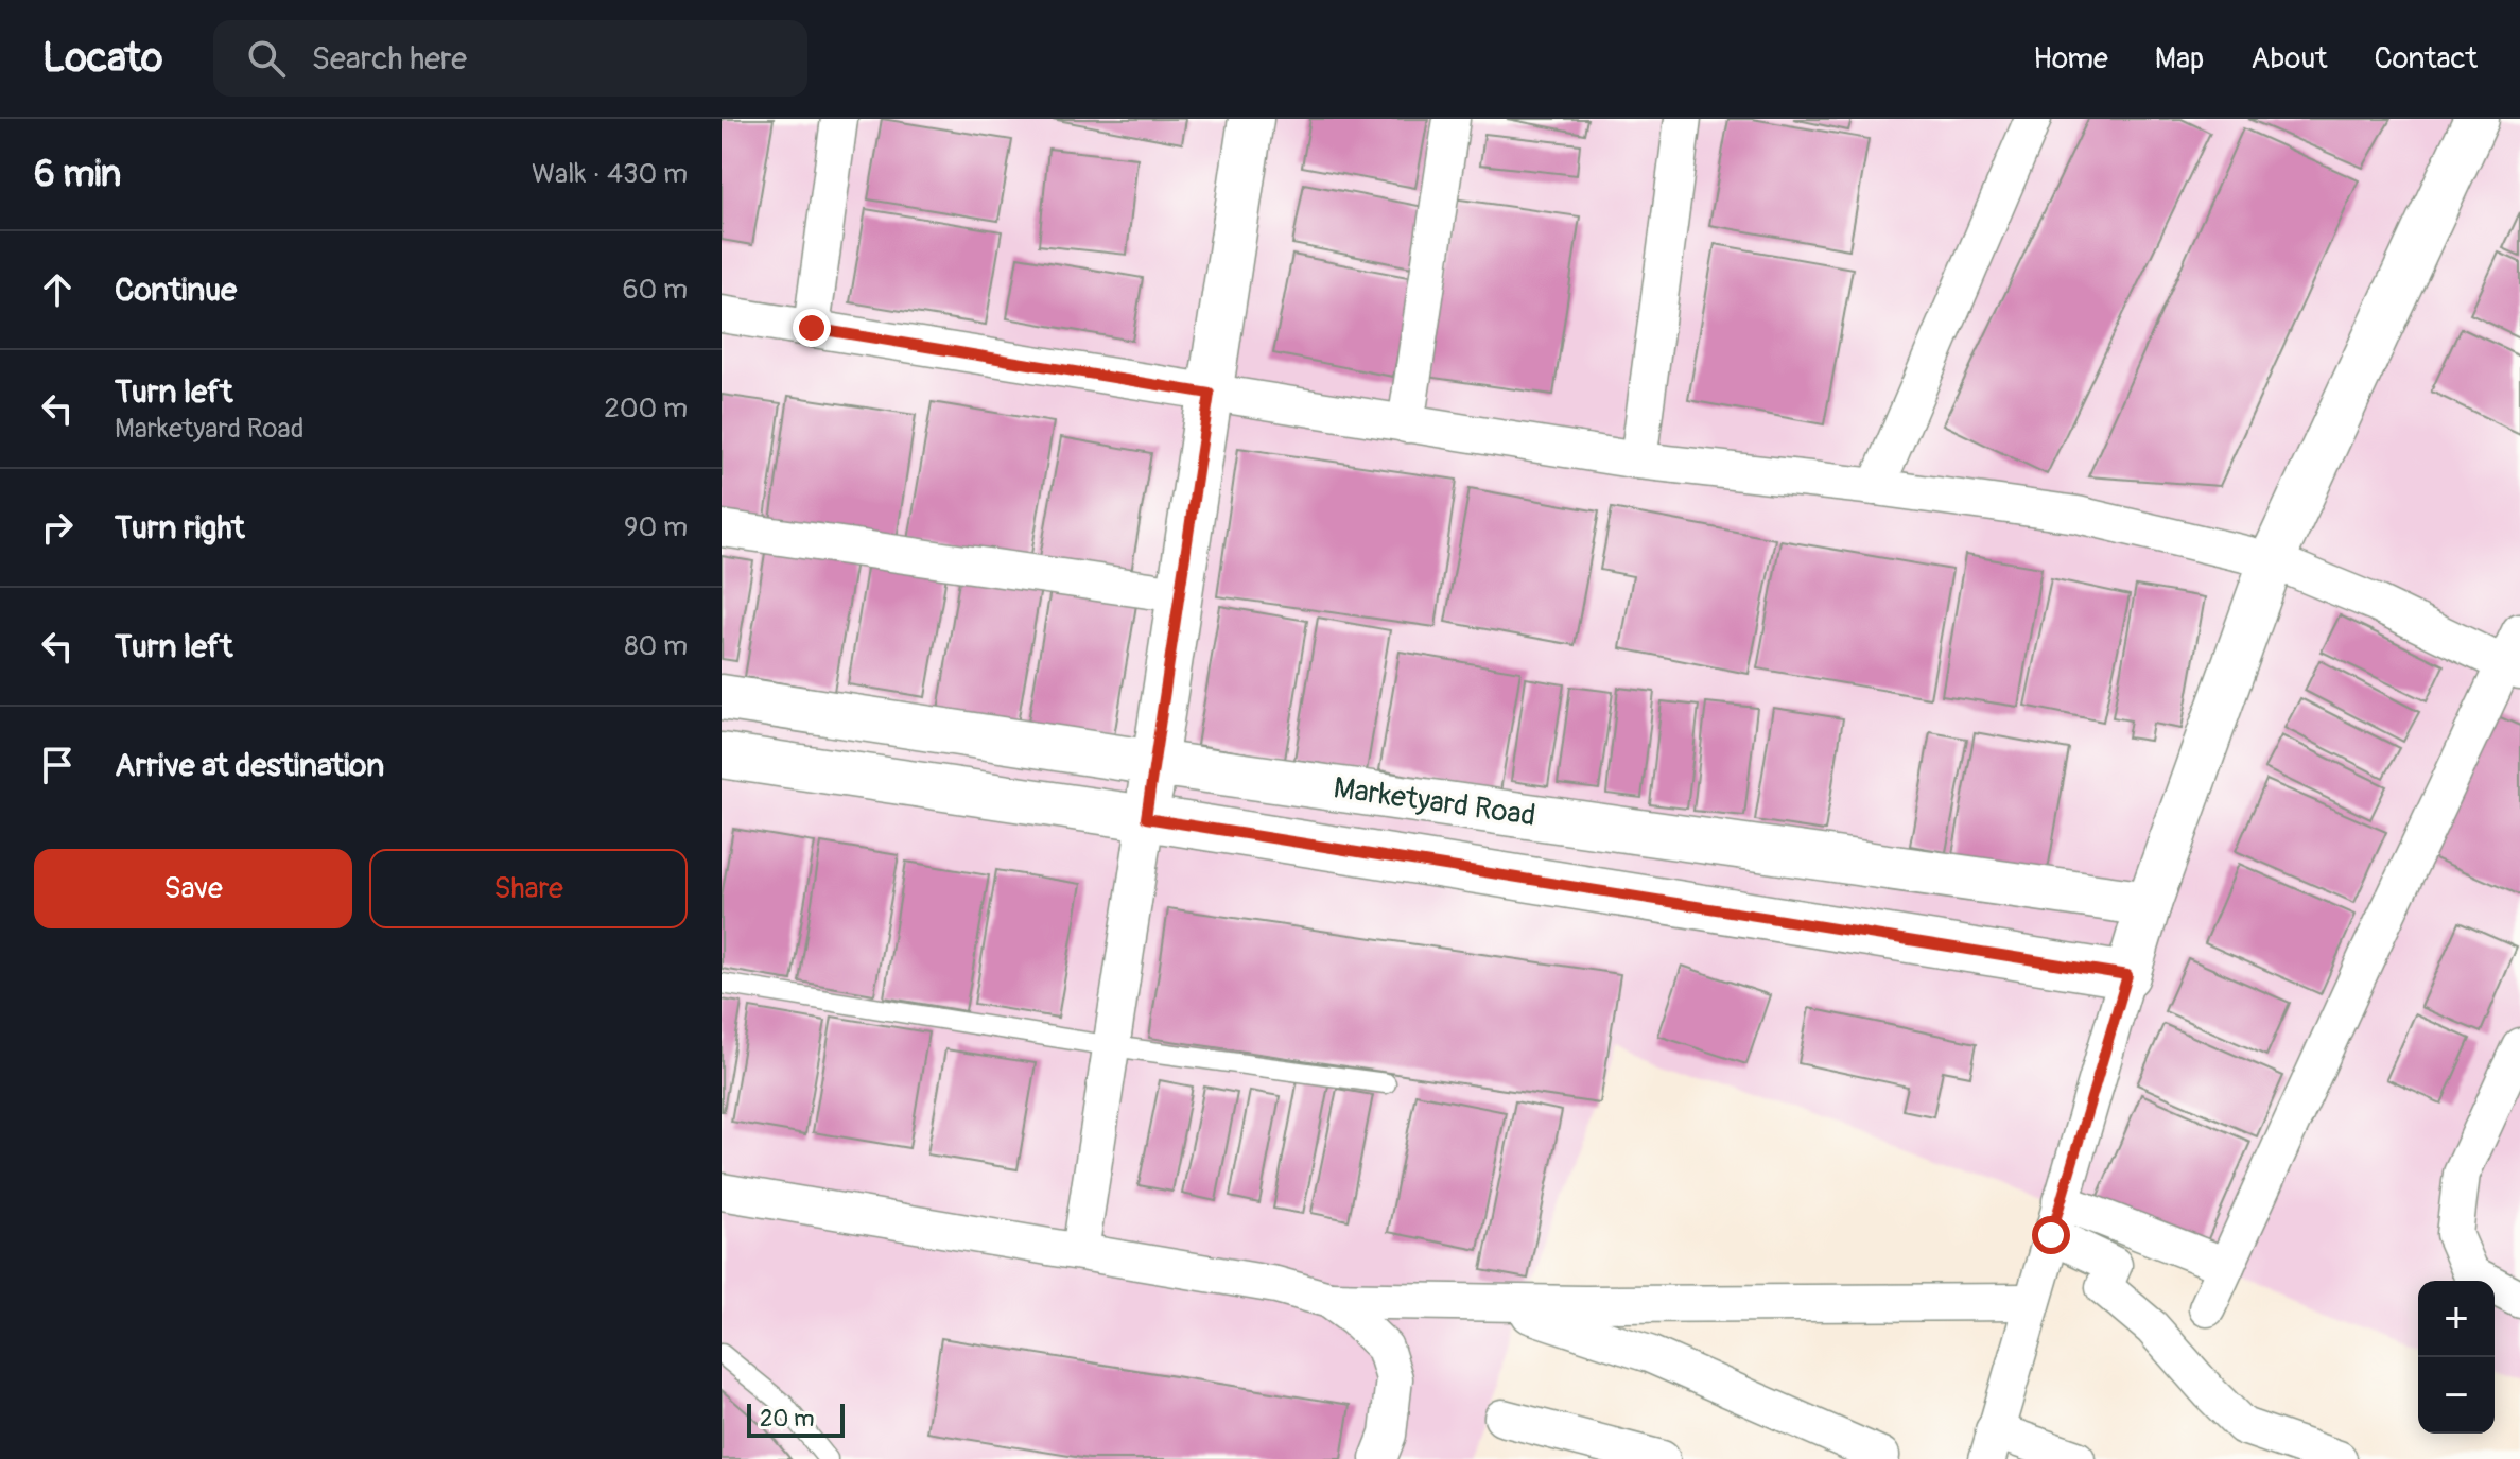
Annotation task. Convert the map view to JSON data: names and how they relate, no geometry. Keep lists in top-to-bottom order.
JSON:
{
  "streets": {
    "street": ["Marketyard Road"]
  },
  "scale_bar": "20 m",
  "page": {
    "header": "Locato",
    "search": "Search here",
    "nav": [
      "Home",
      "Map",
      "About",
      "Contact"
    ],
    "heading": ["6 min", "Walk · 430 m"],
    "list": [
      ["Continue", "60 m"],
      ["Turn left", "Marketyard Road", "200 m"],
      ["Turn right", "90 m"],
      ["Turn left", "80 m"],
      "Arrive at destination"
    ],
    "buttons": ["Save", "Share"],
    "map_buttons": ["+", "−"],
    "scale": "20 m"
  }
}
